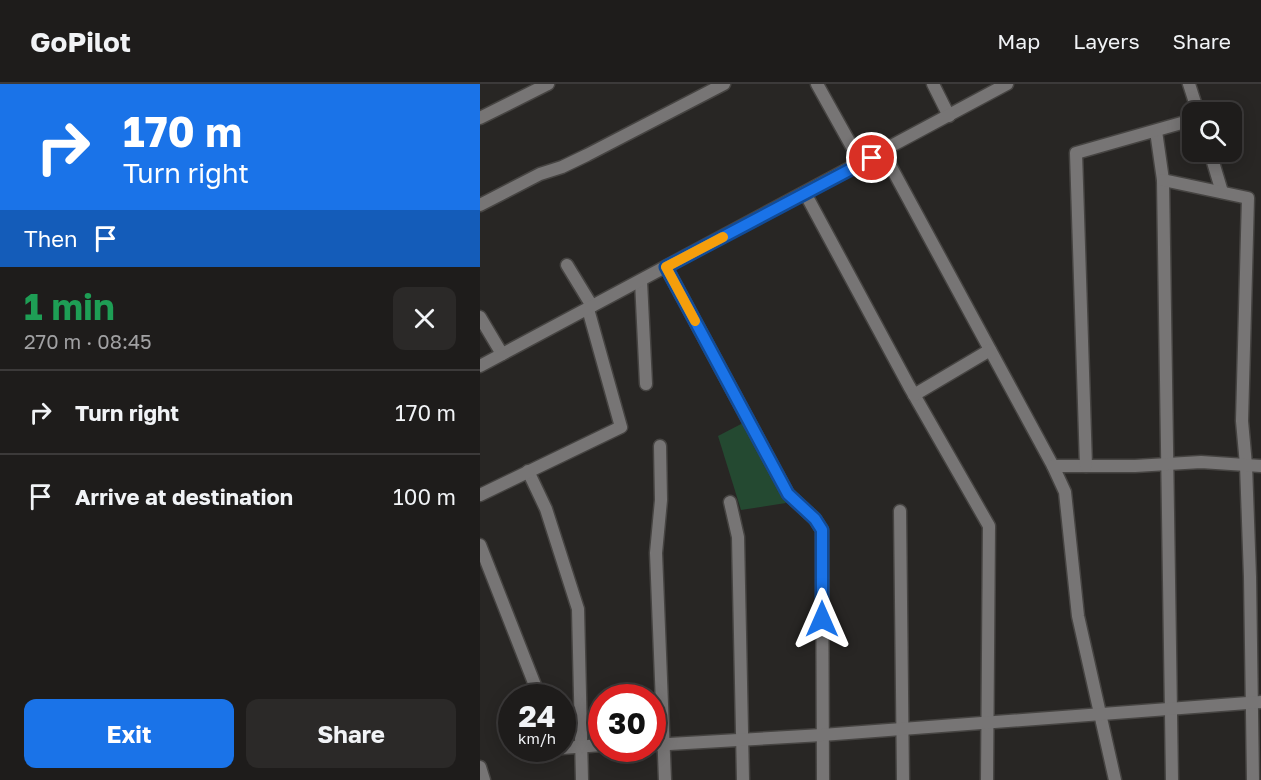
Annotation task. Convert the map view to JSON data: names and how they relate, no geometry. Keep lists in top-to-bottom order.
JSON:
{
  "page": {
    "header": "GoPilot",
    "nav": ["Map", "Layers", "Share"],
    "turn": ["170 m", "Turn right"],
    "then": "Then",
    "heading": ["1 min", "270 m · 08:45"],
    "list": [
      {
        "name": "Turn right",
        "value": "170 m"
      },
      {
        "name": "Arrive at destination",
        "value": "100 m"
      }
    ],
    "speed": "24 km/h",
    "limit": "30",
    "buttons": ["Exit", "Share"]
  }
}
